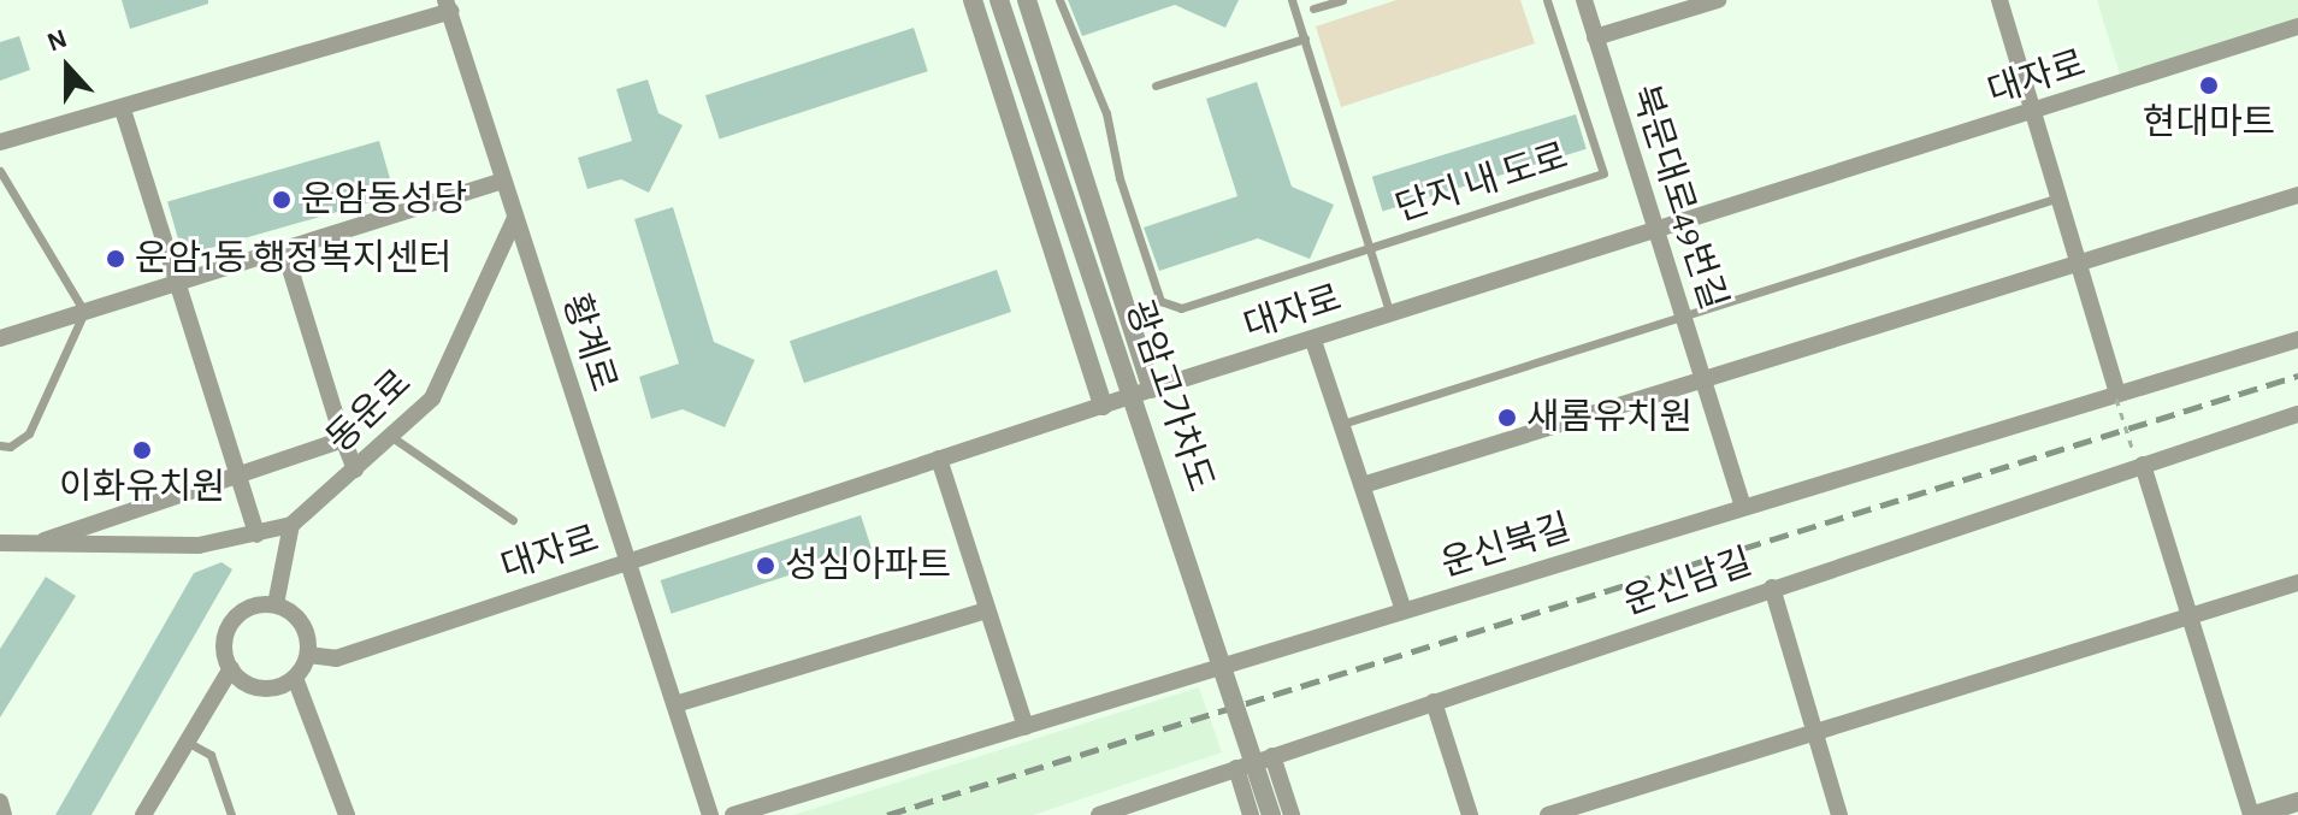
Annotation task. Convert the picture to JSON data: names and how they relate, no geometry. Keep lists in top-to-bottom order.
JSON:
{
  "streets": {
    "street": [
      "대자로",
      "북문대로49번길",
      "황계로",
      "광암고가차도",
      "동운로",
      "운신북길",
      "운신남길"
    ],
    "lane": ["단지 내 도로"]
  },
  "crossings": [
    ["대자로", "북문대로49번길"],
    ["대자로", "황계로"],
    ["북문대로49번길", "운신북길"],
    ["황계로", "동운로"]
  ],
  "places": [
    "현대마트",
    "운암동성당",
    "운암1동 행정복지센터",
    "새롬유치원",
    "이화유치원",
    "성심아파트"
  ],
  "north": "top"
}
